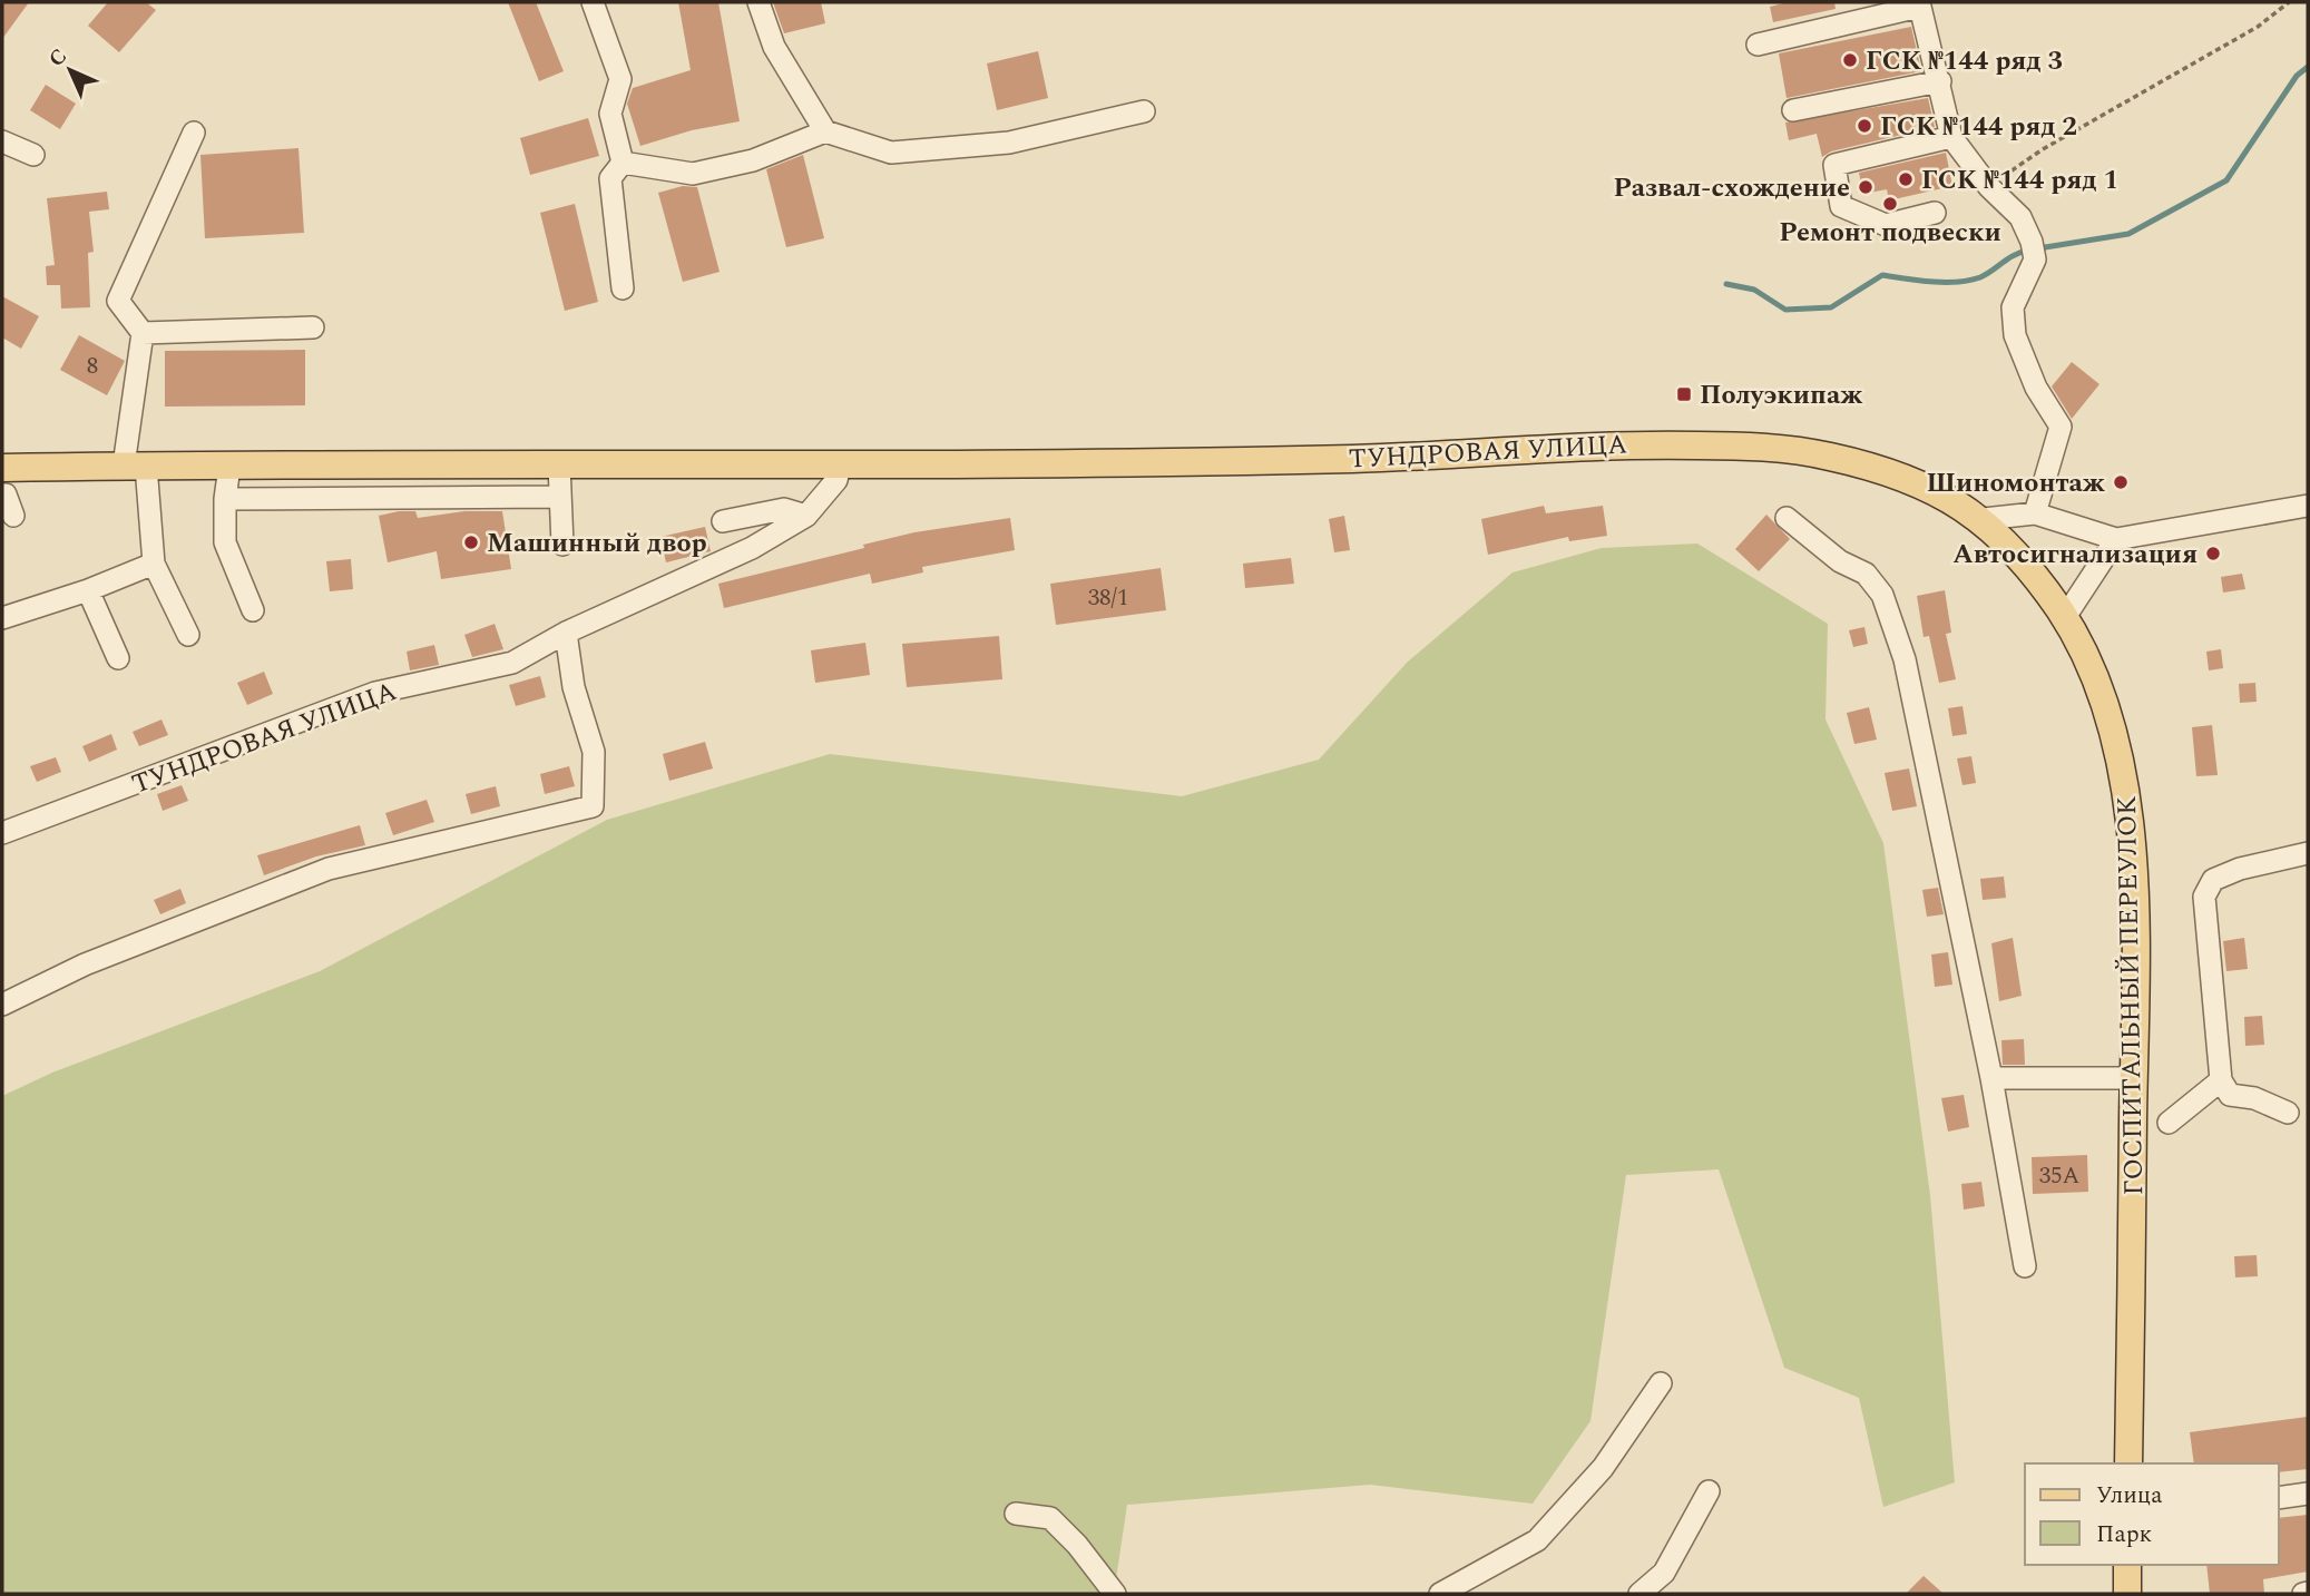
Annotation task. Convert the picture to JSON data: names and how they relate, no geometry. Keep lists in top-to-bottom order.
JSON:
{
  "streets": {
    "main road": ["ТУНДРОВАЯ УЛИЦА", "ГОСПИТАЛЬНЫЙ ПЕРЕУЛОК"]
  },
  "crossings": [
    ["ТУНДРОВАЯ УЛИЦА", "ГОСПИТАЛЬНЫЙ ПЕРЕУЛОК"]
  ],
  "places": {
    "other": [
      "ГСК №144 ряд 3",
      "ГСК №144 ряд 2",
      "ГСК №144 ряд 1",
      "Развал-схождение",
      "Ремонт подвески",
      "Шиномонтаж",
      "Машинный двор",
      "Автосигнализация"
    ],
    "transit": ["Полуэкипаж"]
  },
  "house_numbers": ["8", "38/1", "35А"],
  "legend": ["Улица", "Парк"],
  "north": "top left"
}
